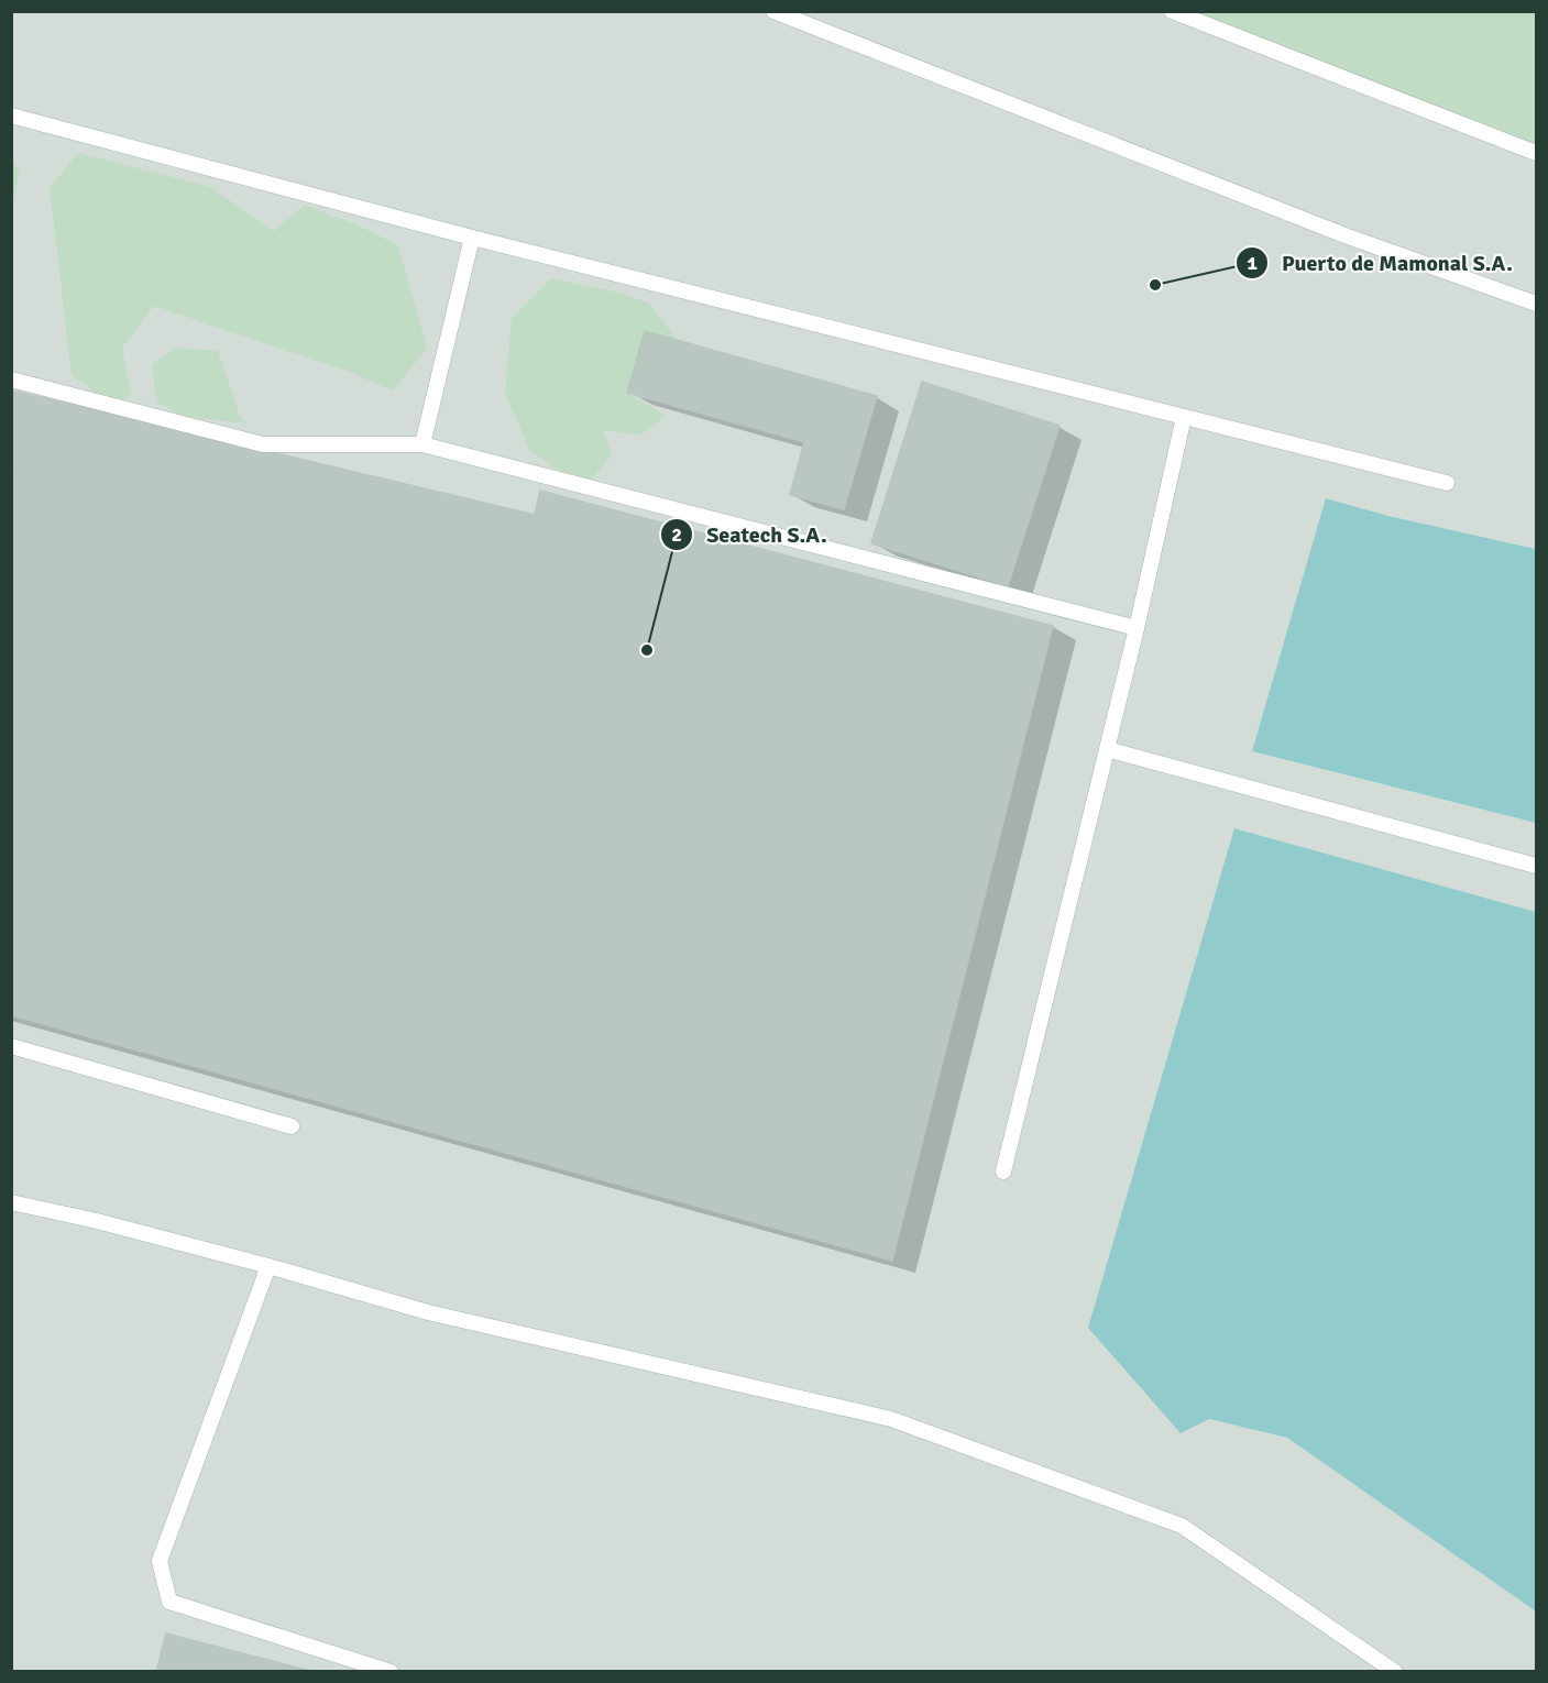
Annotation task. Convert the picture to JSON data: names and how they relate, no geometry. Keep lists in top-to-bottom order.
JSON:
{
  "places": ["Puerto de Mamonal S.A.", "Seatech S.A."]
}
